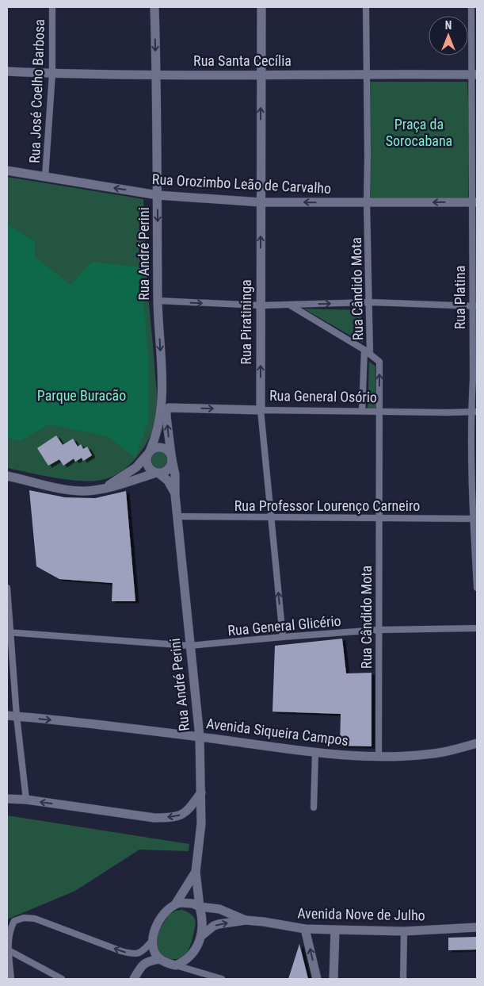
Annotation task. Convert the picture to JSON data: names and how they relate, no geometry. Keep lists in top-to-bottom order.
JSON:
{
  "streets": {
    "main road": [
      "Rua Santa Cecília",
      "Rua Orozimbo Leão de Carvalho",
      "Rua André Perini",
      "Rua Piratininga",
      "Rua General Osório",
      "Avenida Siqueira Campos",
      "Avenida Nove de Julho"
    ],
    "street": [
      "Rua José Coelho Barbosa",
      "Rua Cândido Mota",
      "Rua Platina",
      "Rua Professor Lourenço Carneiro",
      "Rua General Glicério"
    ]
  },
  "crossings": [
    ["Rua Santa Cecília", "Rua José Coelho Barbosa"],
    ["Rua Santa Cecília", "Rua André Perini"],
    ["Rua Santa Cecília", "Rua Cândido Mota"],
    ["Rua Santa Cecília", "Rua Platina"],
    ["Rua Santa Cecília", "Rua Piratininga"],
    ["Rua José Coelho Barbosa", "Rua Orozimbo Leão de Carvalho"],
    ["Rua Orozimbo Leão de Carvalho", "Rua André Perini"],
    ["Rua Orozimbo Leão de Carvalho", "Rua Cândido Mota"],
    ["Rua Orozimbo Leão de Carvalho", "Rua Platina"],
    ["Rua Orozimbo Leão de Carvalho", "Rua Piratininga"],
    ["Rua André Perini", "Rua General Osório"],
    ["Rua André Perini", "Rua Professor Lourenço Carneiro"],
    ["Rua André Perini", "Rua General Glicério"],
    ["Rua André Perini", "Avenida Siqueira Campos"],
    ["Rua André Perini", "Avenida Nove de Julho"],
    ["Rua Cândido Mota", "Rua General Osório"],
    ["Rua Cândido Mota", "Rua Professor Lourenço Carneiro"],
    ["Rua Cândido Mota", "Rua General Glicério"],
    ["Rua Cândido Mota", "Avenida Siqueira Campos"],
    ["Rua Platina", "Rua General Osório"],
    ["Rua Platina", "Rua Professor Lourenço Carneiro"],
    ["Rua Piratininga", "Rua General Osório"],
    ["Rua Piratininga", "Rua Professor Lourenço Carneiro"],
    ["Rua Piratininga", "Rua General Glicério"]
  ],
  "one_way": ["Rua Orozimbo Leão de Carvalho", "Rua Piratininga", "Avenida Siqueira Campos"],
  "parks": ["Praça da Sorocabana", "Parque Buracão"],
  "north": "top"
}
